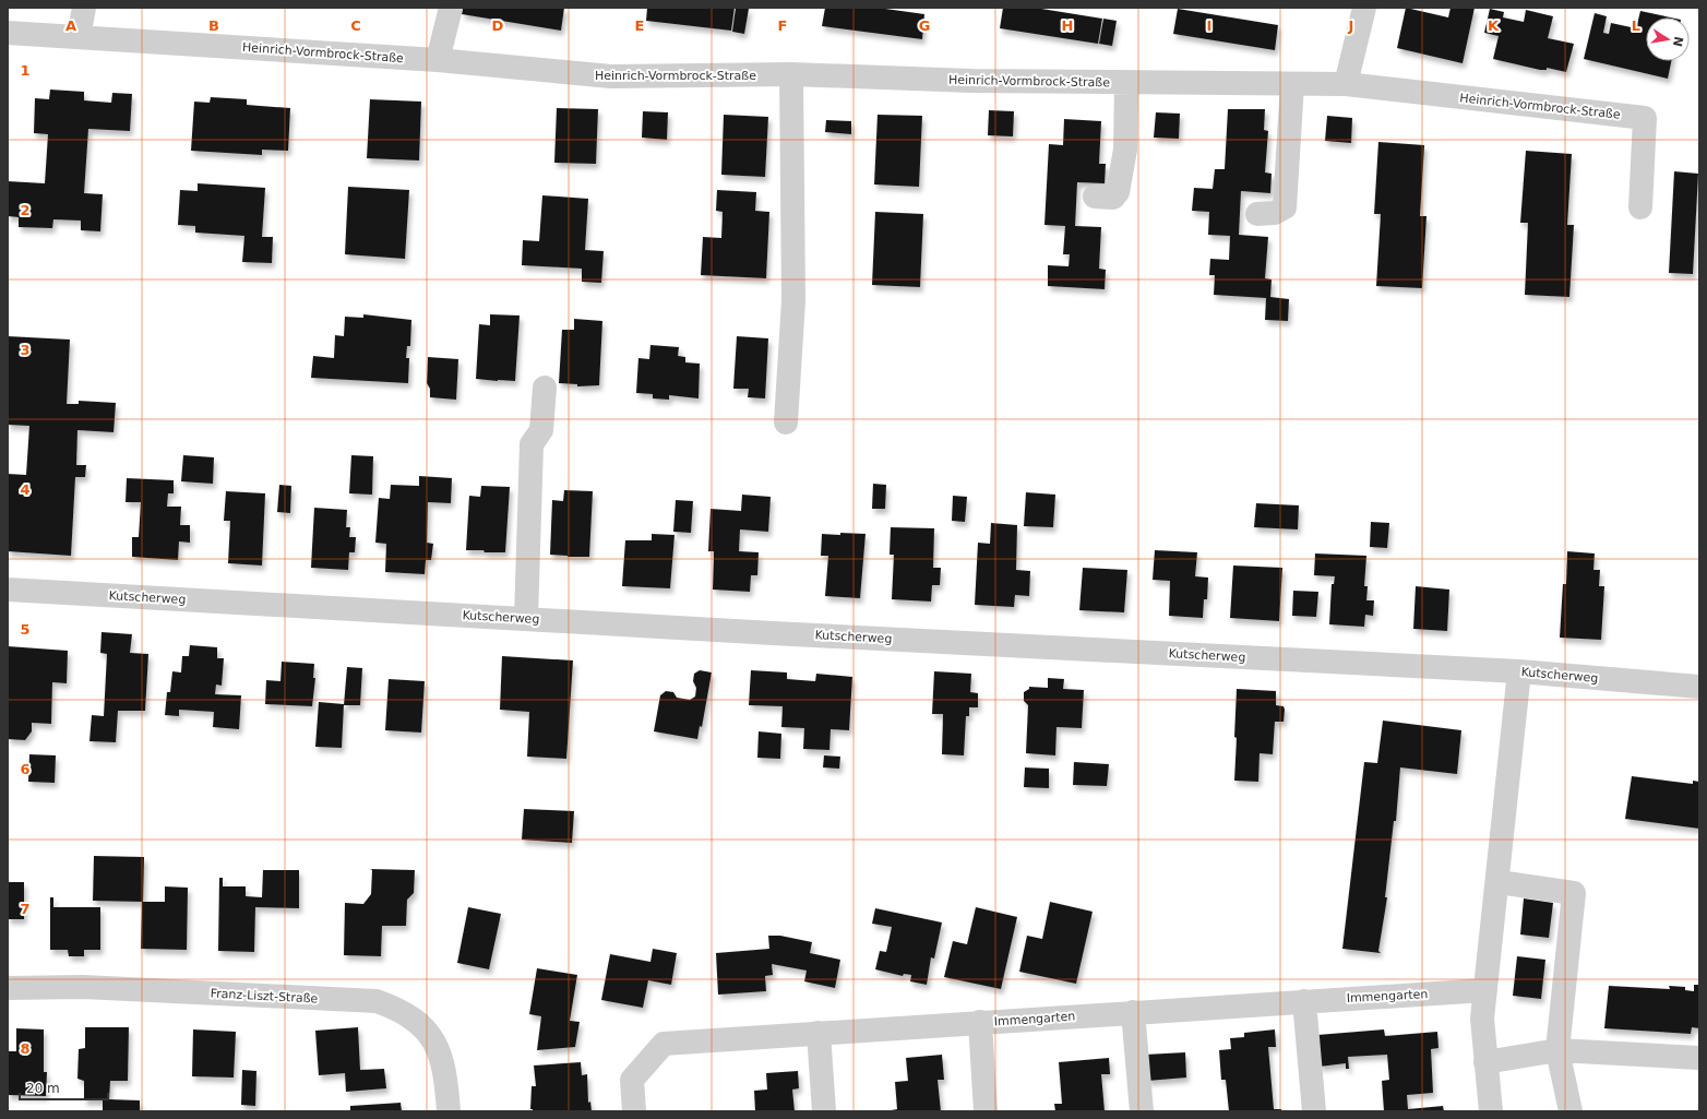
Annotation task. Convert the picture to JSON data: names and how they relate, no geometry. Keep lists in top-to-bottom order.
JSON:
{
  "streets": {
    "street": [
      "Heinrich-Vormbrock-Straße",
      "Kutscherweg",
      "Franz-Liszt-Straße",
      "Immengarten"
    ]
  },
  "scale_bar": "20 m",
  "north": "right",
  "grid": {
    "columns": [
      "A",
      "B",
      "C",
      "D",
      "E",
      "F",
      "G",
      "H",
      "I",
      "J",
      "K",
      "L"
    ],
    "rows": [
      "1",
      "2",
      "3",
      "4",
      "5",
      "6",
      "7",
      "8"
    ]
  }
}
